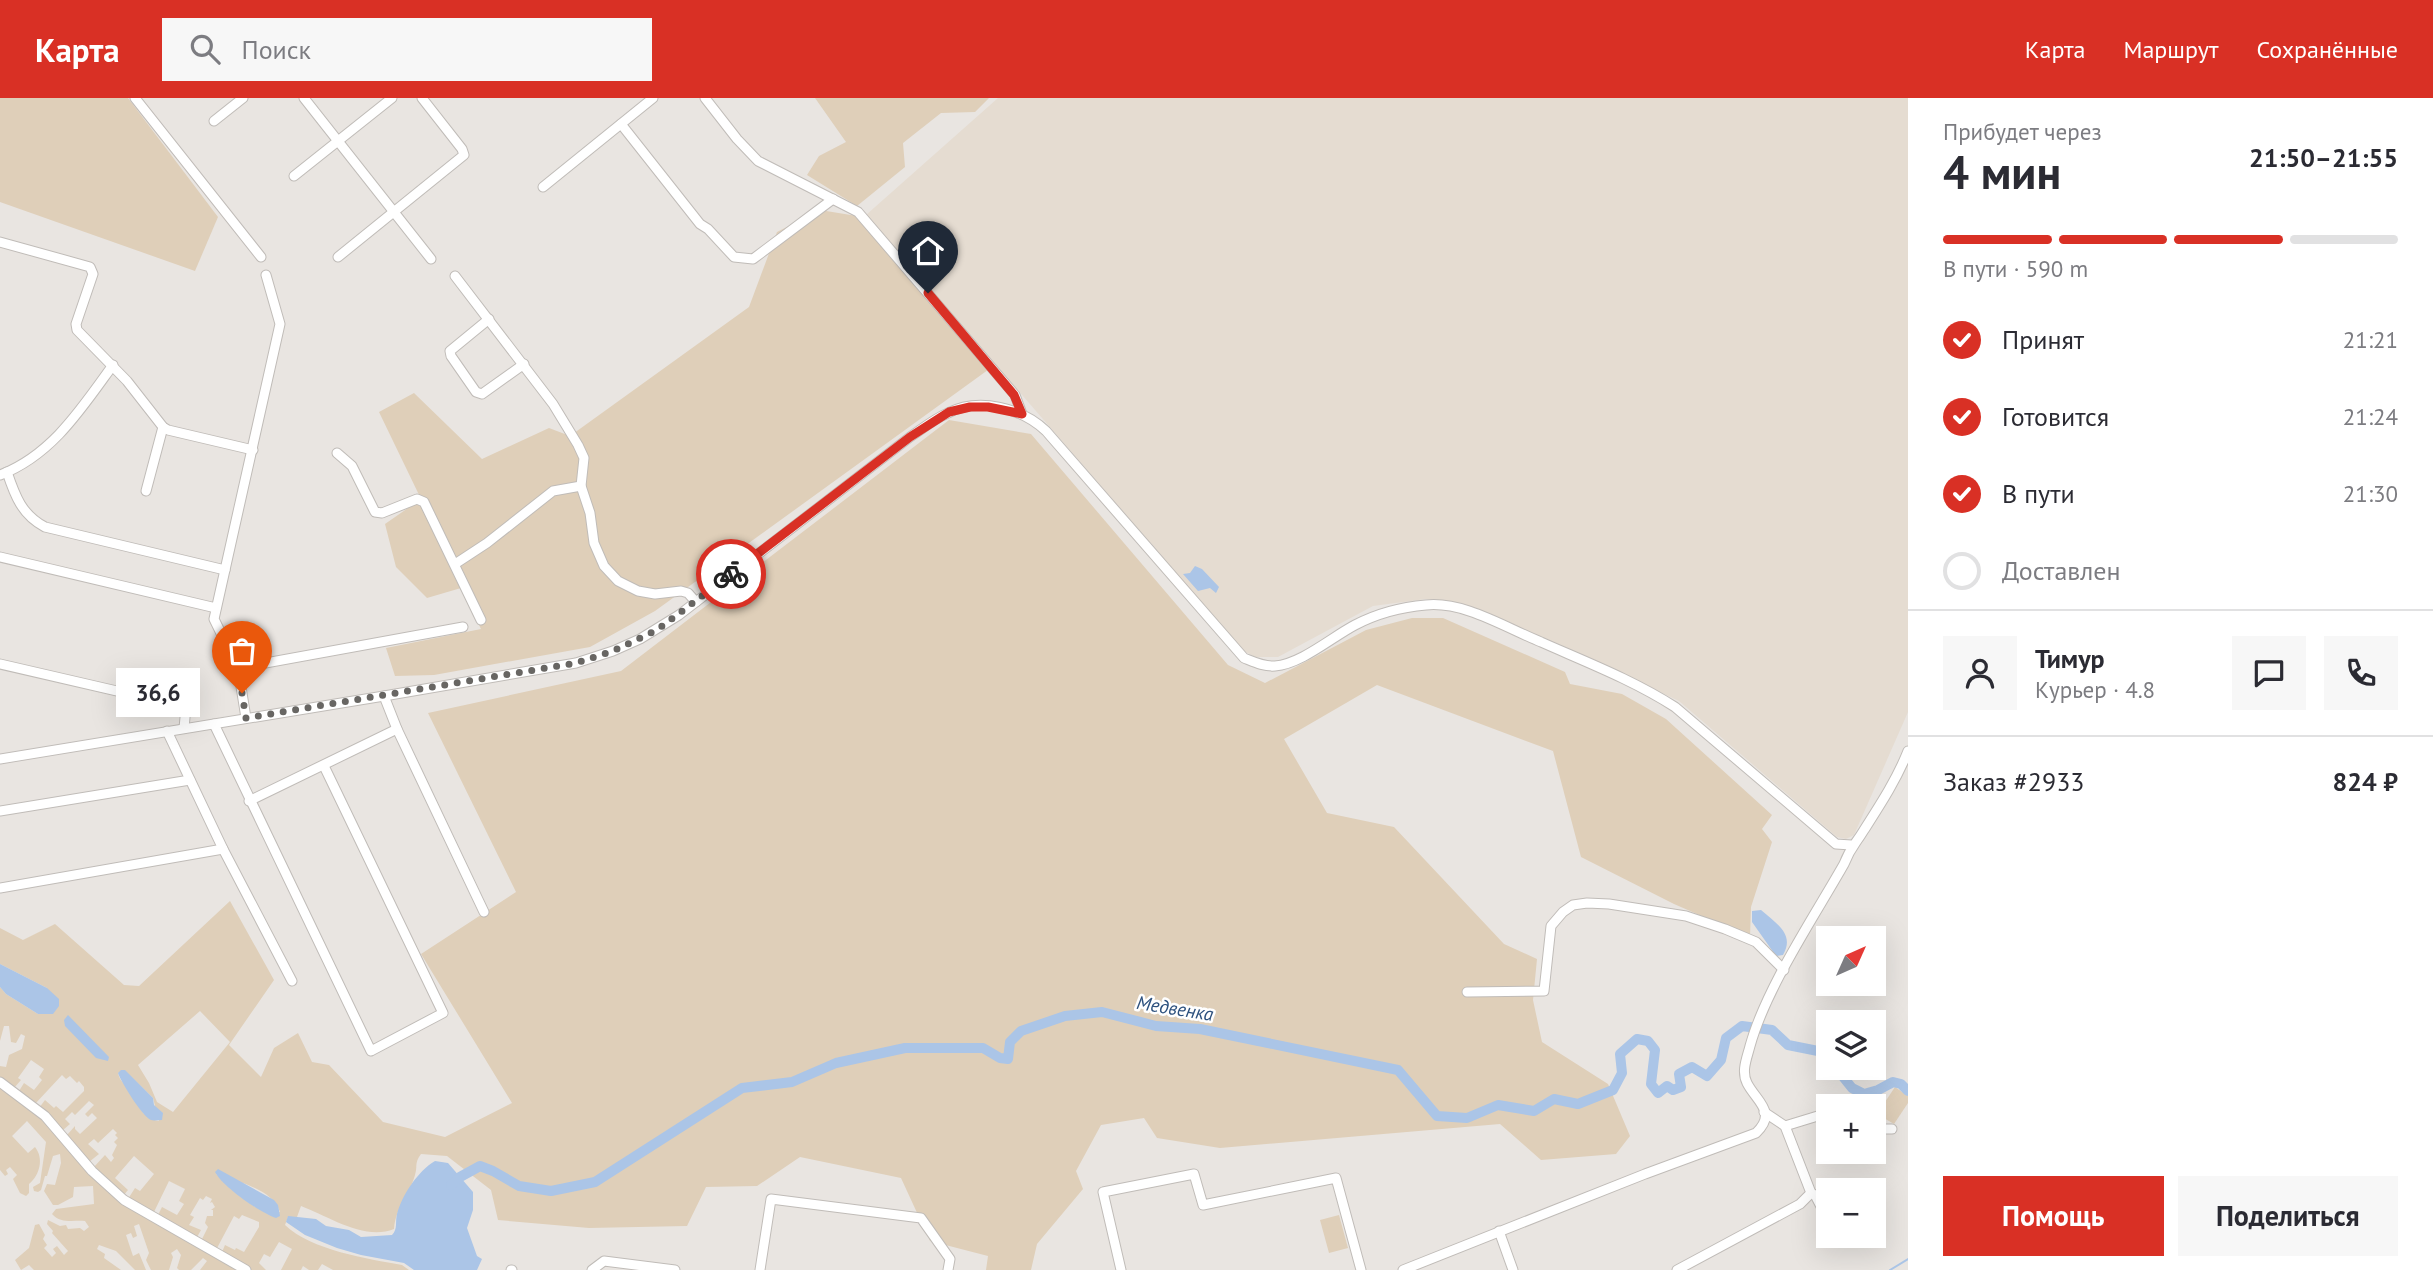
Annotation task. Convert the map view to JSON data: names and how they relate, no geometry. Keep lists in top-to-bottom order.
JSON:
{
  "water": ["Медвенка"],
  "places": ["36,6"],
  "north": "top right",
  "page": {
    "header": "Карта",
    "search": "Поиск",
    "nav": ["Карта", "Маршрут", "Сохранённые"],
    "heading": ["4 мин", "Прибудет через", "21:50–21:55"],
    "panel": [
      "Тимур",
      "Курьер · 4.8",
      "Заказ #2933",
      "824 ₽"
    ],
    "bar": "В пути · 590 m",
    "list": [
      ["Принят", "21:21"],
      ["Готовится", "21:24"],
      ["В пути", "21:30"],
      "Доставлен"
    ],
    "bubble": "36,6",
    "map_buttons": ["+", "−"],
    "buttons": ["Помощь", "Поделиться"]
  }
}
